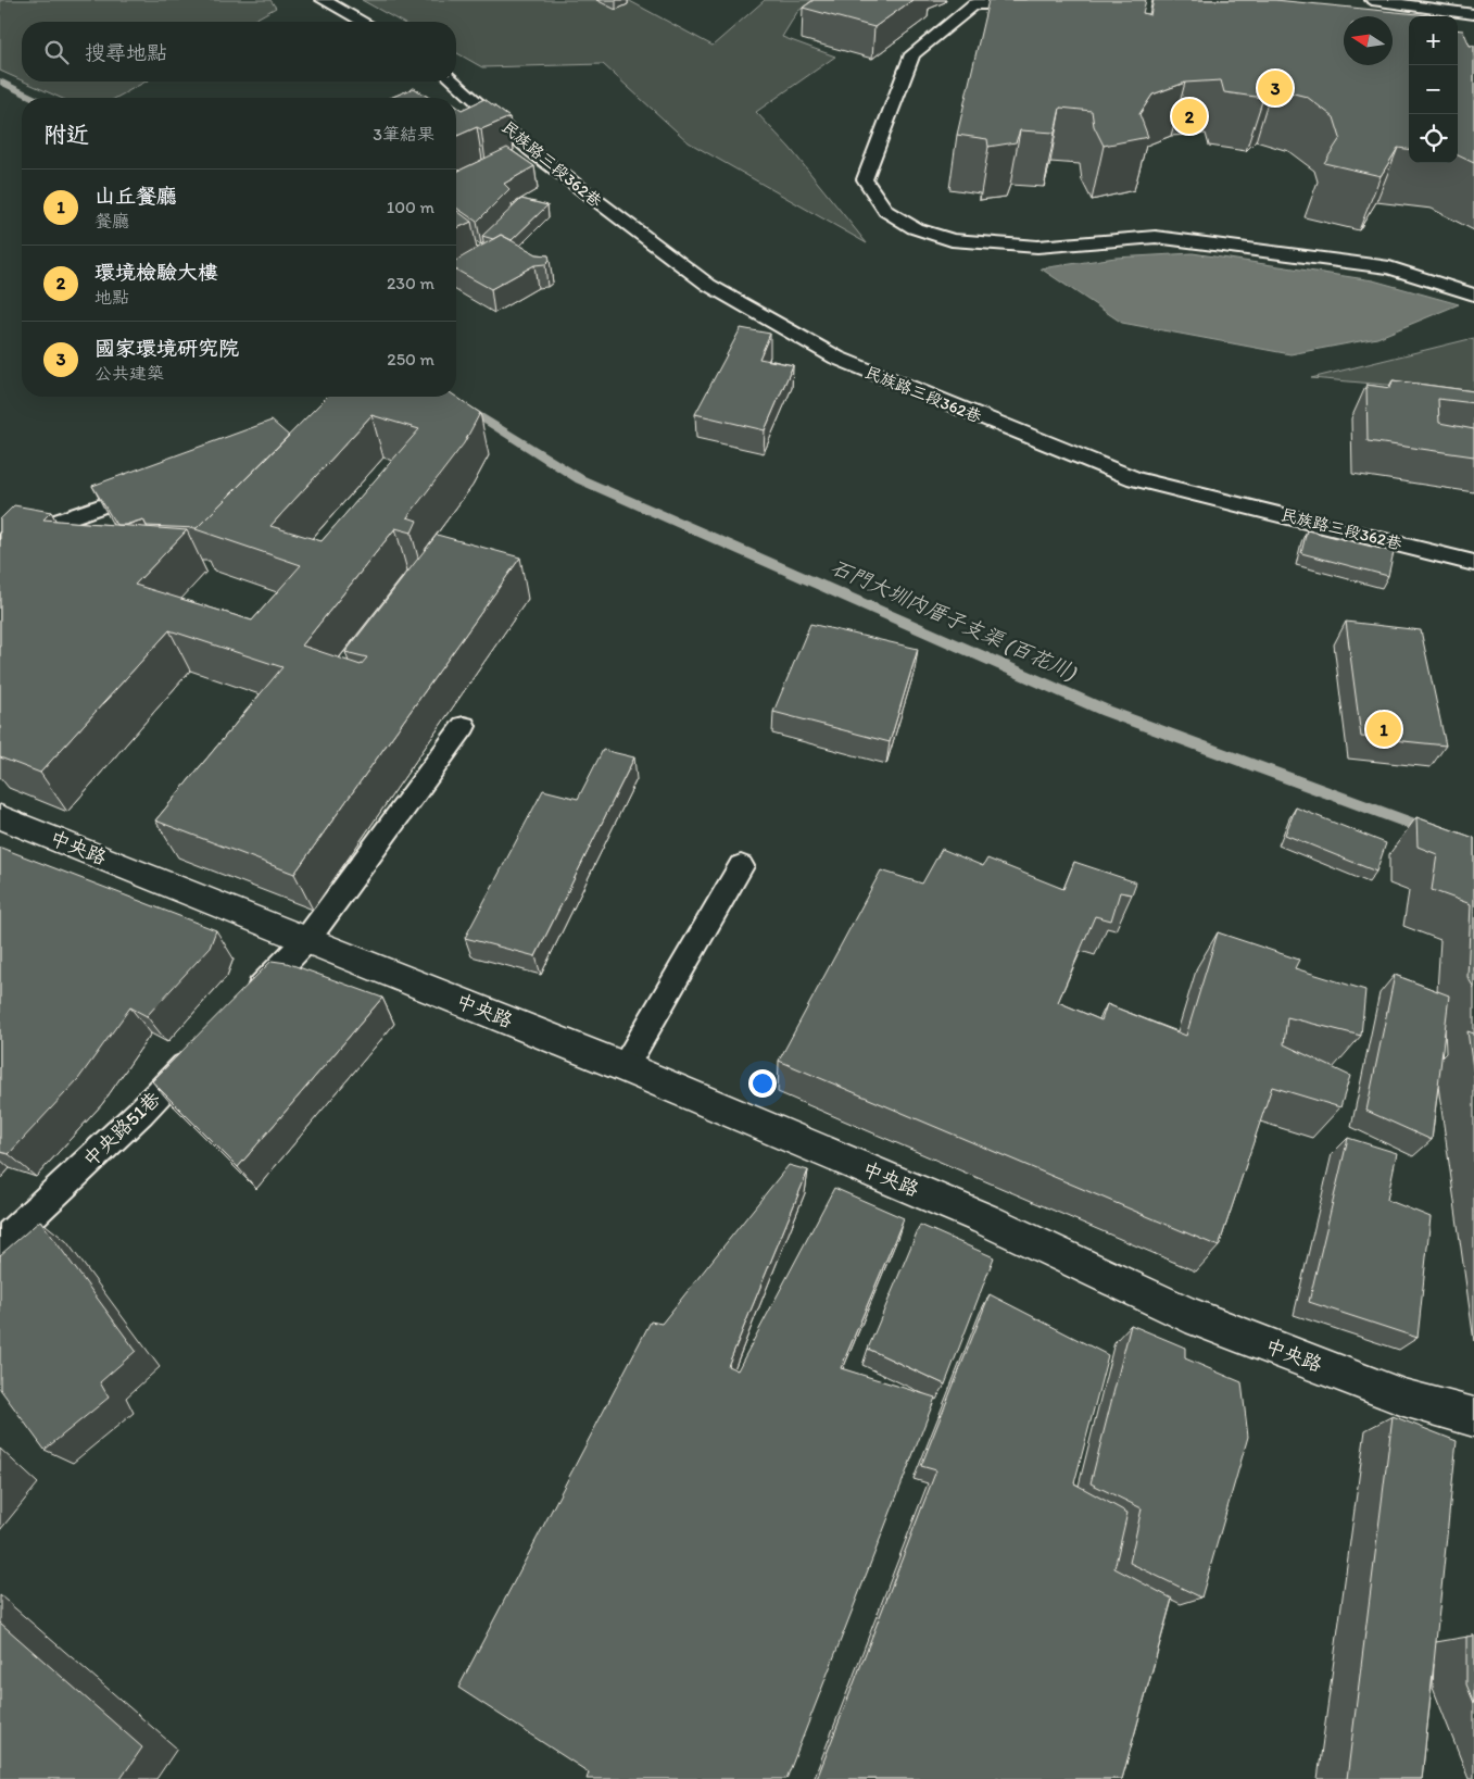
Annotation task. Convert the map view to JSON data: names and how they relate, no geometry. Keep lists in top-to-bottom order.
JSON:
{
  "streets": {
    "street": ["中央路"],
    "lane": ["民族路三段362巷", "中央路51巷"]
  },
  "water": ["石門大圳內厝子支渠 (百花川)"],
  "north": "left",
  "page": {
    "map_buttons": ["+", "−"],
    "search": "搜尋地點",
    "pins": ["3", "2", "1"],
    "heading": ["附近", "3筆結果"],
    "list": [
      {
        "mark": "1",
        "name": "山丘餐廳",
        "note": "餐廳",
        "value": "100 m"
      },
      {
        "mark": "2",
        "name": "環境檢驗大樓",
        "note": "地點",
        "value": "230 m"
      },
      {
        "mark": "3",
        "name": "國家環境研究院",
        "note": "公共建築",
        "value": "250 m"
      }
    ]
  }
}
